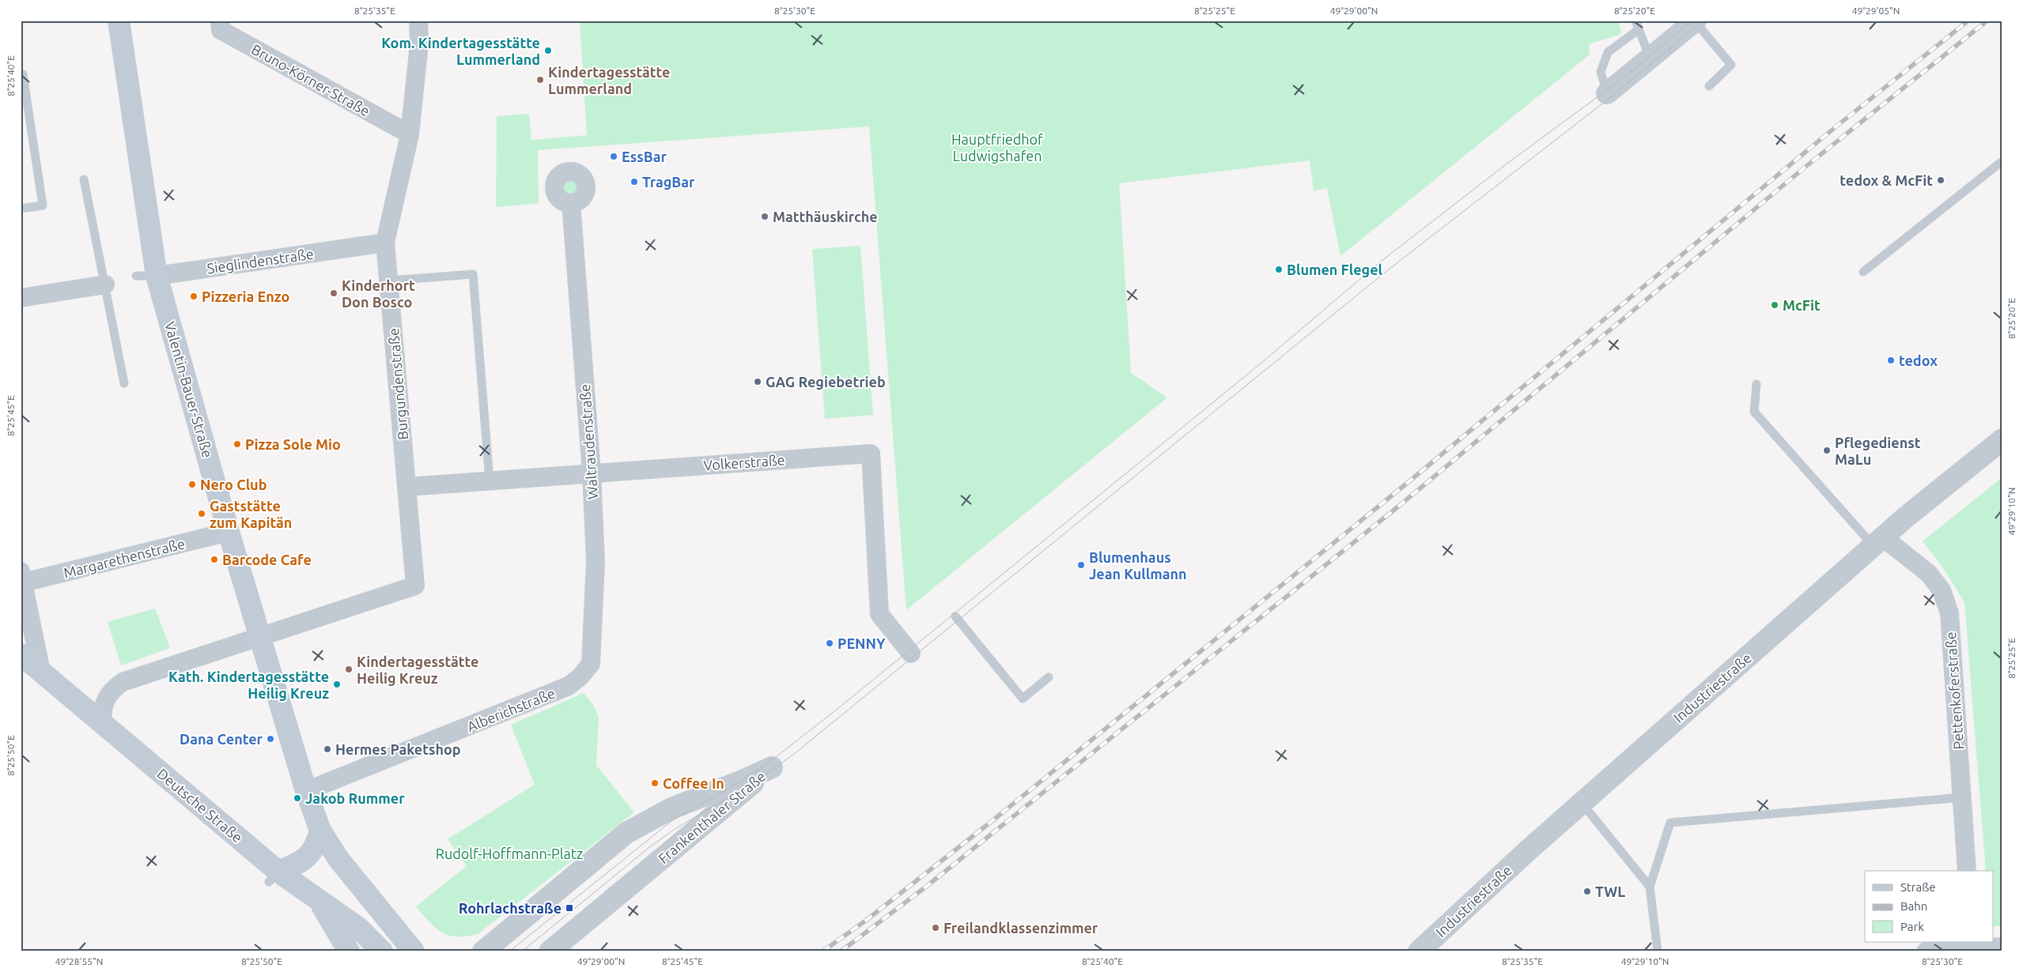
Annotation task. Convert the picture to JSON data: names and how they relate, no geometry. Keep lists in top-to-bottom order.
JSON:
{
  "streets": {
    "main road": ["Valentin-Bauer-Straße", "Deutsche Straße"],
    "street": [
      "Bruno-Körner-Straße",
      "Sieglindenstraße",
      "Burgundenstraße",
      "Waltraudenstraße",
      "Volkerstraße",
      "Margarethenstraße",
      "Industriestraße",
      "Pettenkoferstraße",
      "Alberichstraße",
      "Frankenthaler Straße"
    ]
  },
  "crossings": [
    ["Bruno-Körner-Straße", "Burgundenstraße"],
    ["Sieglindenstraße", "Burgundenstraße"],
    ["Sieglindenstraße", "Valentin-Bauer-Straße"],
    ["Burgundenstraße", "Valentin-Bauer-Straße"],
    ["Burgundenstraße", "Volkerstraße"],
    ["Valentin-Bauer-Straße", "Margarethenstraße"],
    ["Valentin-Bauer-Straße", "Alberichstraße"],
    ["Waltraudenstraße", "Volkerstraße"],
    ["Waltraudenstraße", "Alberichstraße"],
    ["Industriestraße", "Pettenkoferstraße"]
  ],
  "parks": ["Hauptfriedhof Ludwigshafen", "Rudolf-Hoffmann-Platz"],
  "places": {
    "other": [
      "Kom. Kindertagesstätte Lummerland",
      "Kindertagesstätte Lummerland",
      "EssBar",
      "tedox & McFit",
      "TragBar",
      "Matthäuskirche",
      "Blumen Flegel",
      "Kinderhort Don Bosco",
      "Pizzeria Enzo",
      "McFit",
      "tedox",
      "GAG Regiebetrieb",
      "Pizza Sole Mio",
      "Pflegedienst MaLu",
      "Nero Club",
      "Gaststätte zum Kapitän",
      "Barcode Cafe",
      "Blumenhaus Jean Kullmann",
      "PENNY",
      "Kindertagesstätte Heilig Kreuz",
      "Kath. Kindertagesstätte Heilig Kreuz",
      "Dana Center",
      "Hermes Paketshop",
      "Coffee In",
      "Jakob Rummer",
      "TWL",
      "Freilandklassenzimmer"
    ],
    "transit": ["Rohrlachstraße"]
  },
  "legend": ["Straße", "Bahn", "Park"],
  "coordinates": [
    "8°25'35\"E",
    "8°25'30\"E",
    "8°25'25\"E",
    "49°29'00\"N",
    "8°25'20\"E",
    "49°29'05\"N",
    "8°25'40\"E",
    "8°25'45\"E",
    "49°29'10\"N",
    "8°25'50\"E",
    "49°28'55\"N"
  ]
}
